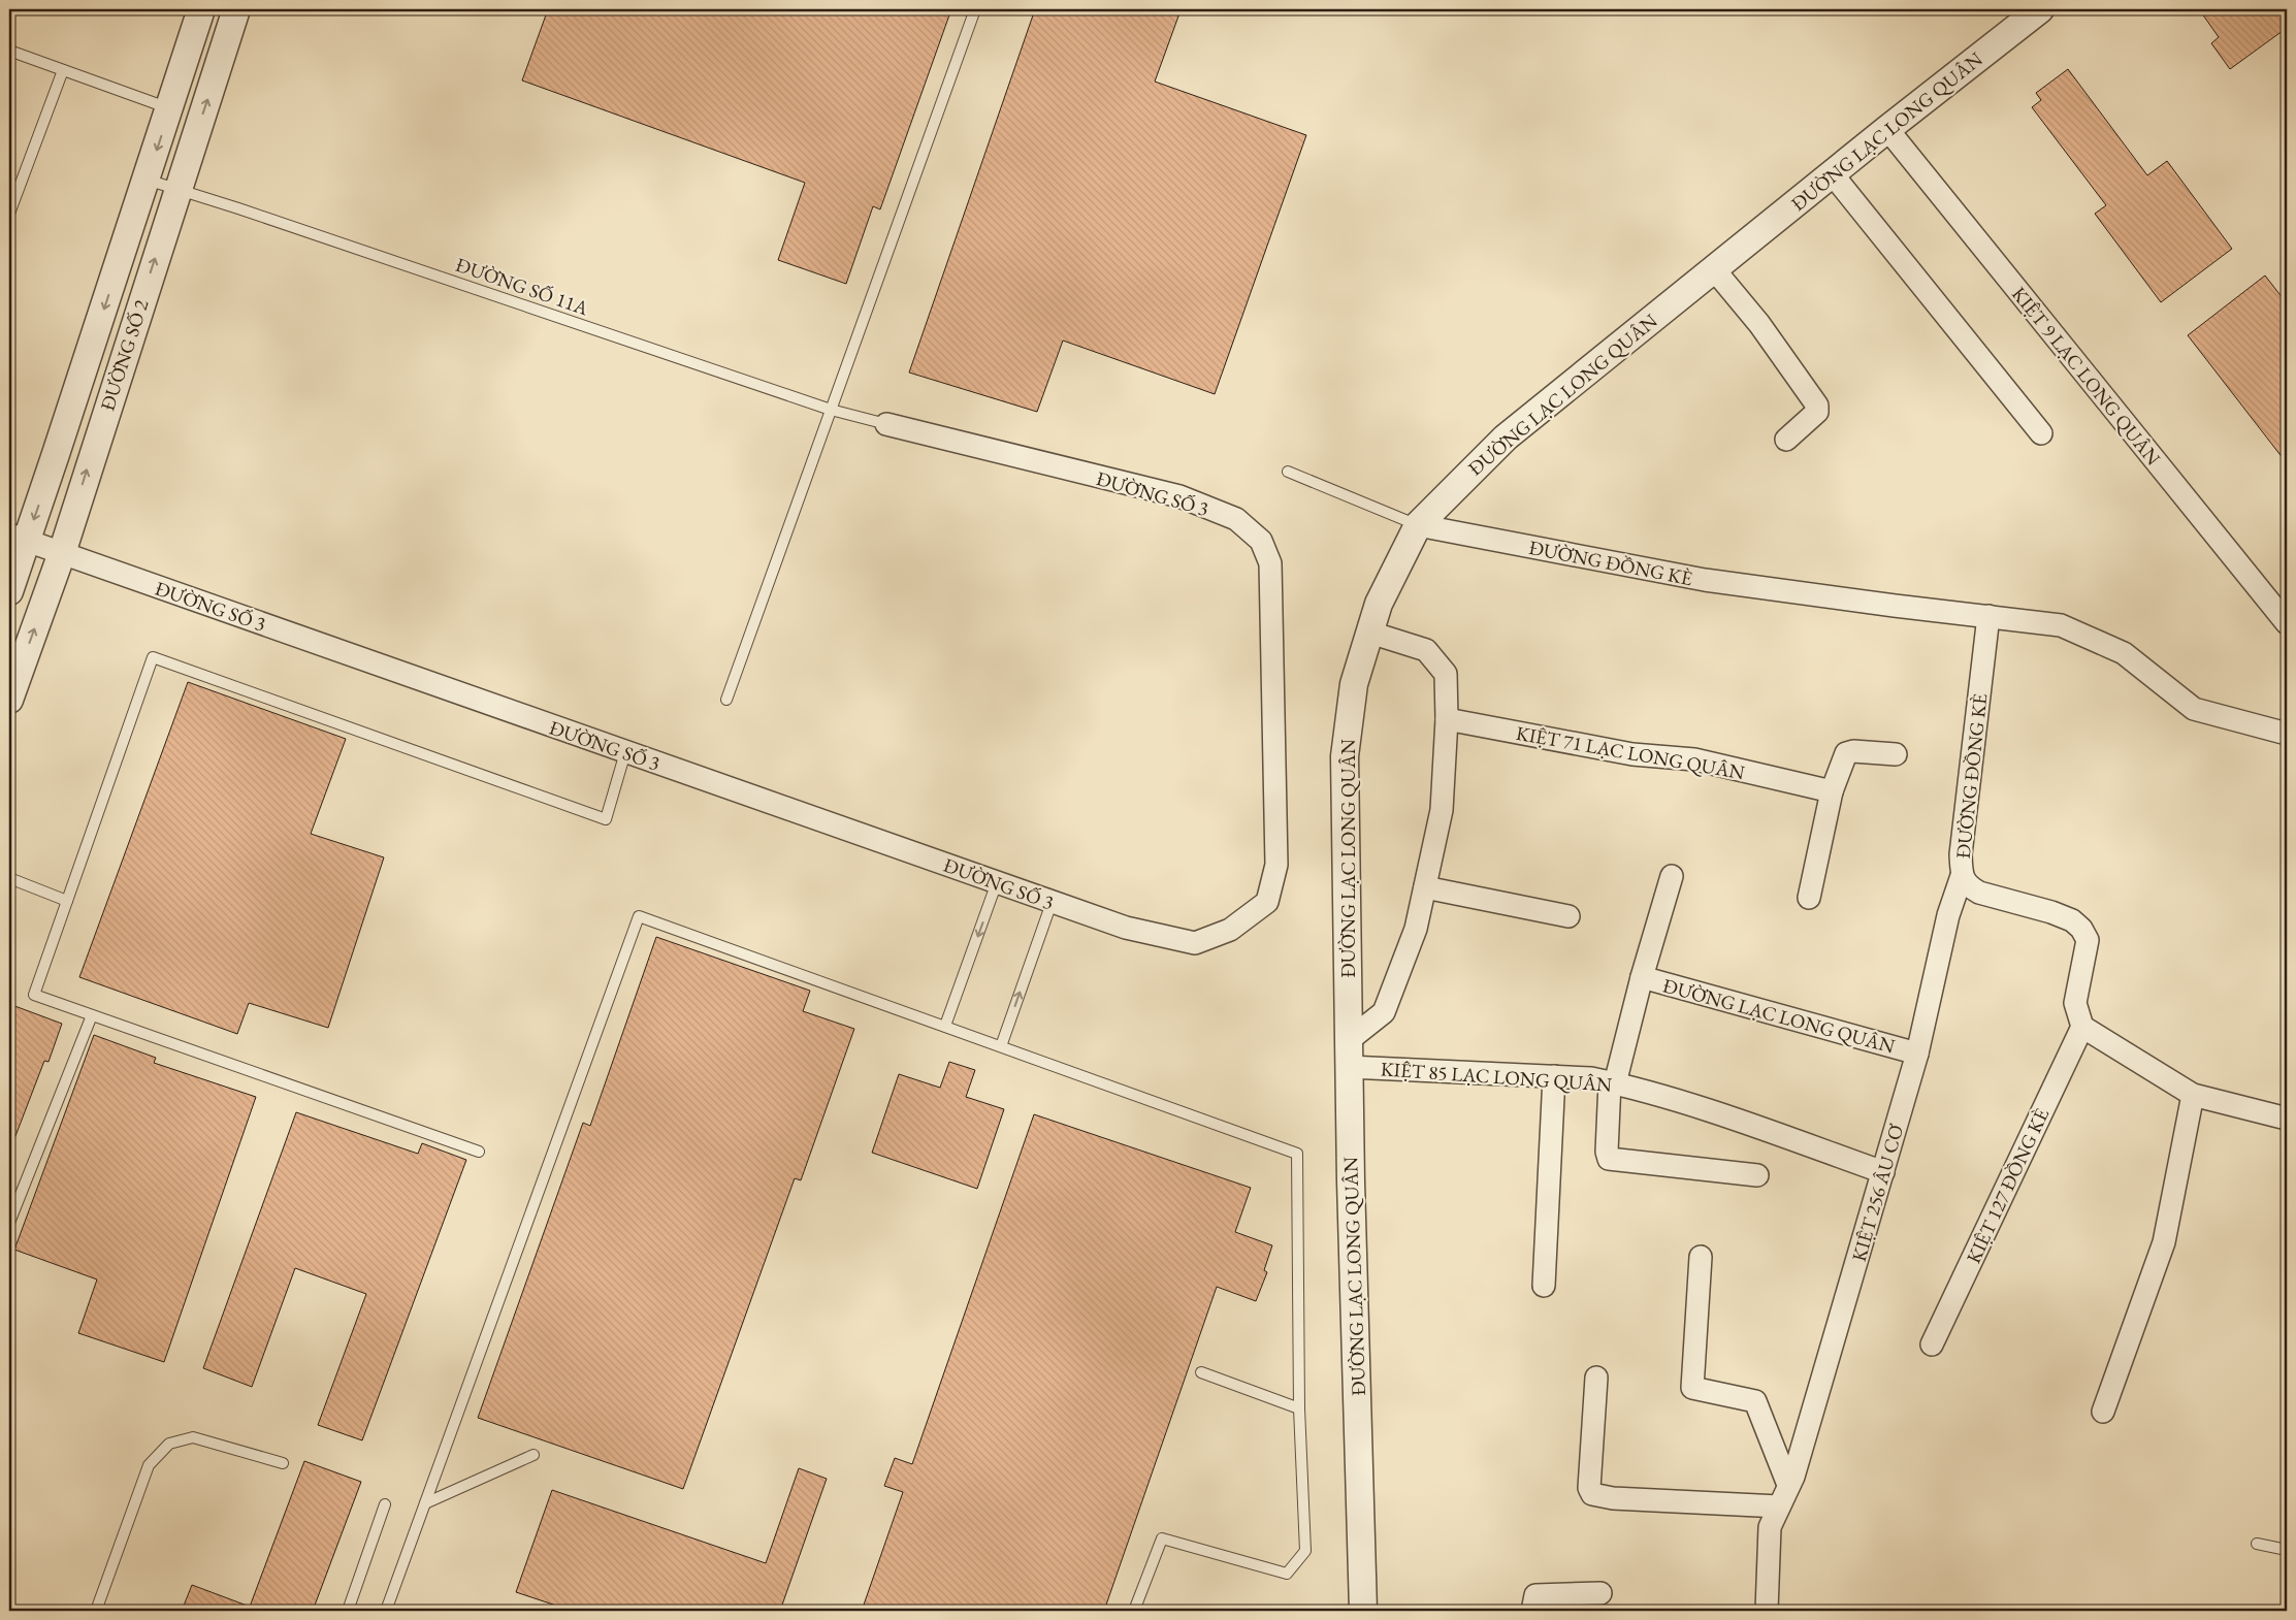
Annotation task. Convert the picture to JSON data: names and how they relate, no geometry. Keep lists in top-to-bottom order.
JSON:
{
  "streets": {
    "street": [
      "ĐƯỜNG LẠC LONG QUÂN",
      "ĐƯỜNG SỐ 2",
      "KIỆT 9 LẠC LONG QUÂN",
      "ĐƯỜNG SỐ 3",
      "ĐƯỜNG ĐỒNG KÈ",
      "KIỆT 71 LẠC LONG QUÂN",
      "KIỆT 85 LẠC LONG QUÂN",
      "KIỆT 127 ĐỒNG KÈ",
      "KIỆT 256 ÂU CƠ"
    ],
    "lane": ["ĐƯỜNG SỐ 11A"]
  },
  "crossings": [
    ["ĐƯỜNG LẠC LONG QUÂN", "KIỆT 9 LẠC LONG QUÂN"],
    ["ĐƯỜNG LẠC LONG QUÂN", "ĐƯỜNG ĐỒNG KÈ"],
    ["ĐƯỜNG LẠC LONG QUÂN", "KIỆT 85 LẠC LONG QUÂN"],
    ["ĐƯỜNG LẠC LONG QUÂN", "KIỆT 256 ÂU CƠ"],
    ["ĐƯỜNG SỐ 11A", "ĐƯỜNG SỐ 2"],
    ["ĐƯỜNG SỐ 11A", "ĐƯỜNG SỐ 3"],
    ["ĐƯỜNG SỐ 2", "ĐƯỜNG SỐ 3"],
    ["ĐƯỜNG ĐỒNG KÈ", "KIỆT 127 ĐỒNG KÈ"],
    ["ĐƯỜNG ĐỒNG KÈ", "KIỆT 256 ÂU CƠ"],
    ["KIỆT 85 LẠC LONG QUÂN", "KIỆT 256 ÂU CƠ"]
  ]
}
